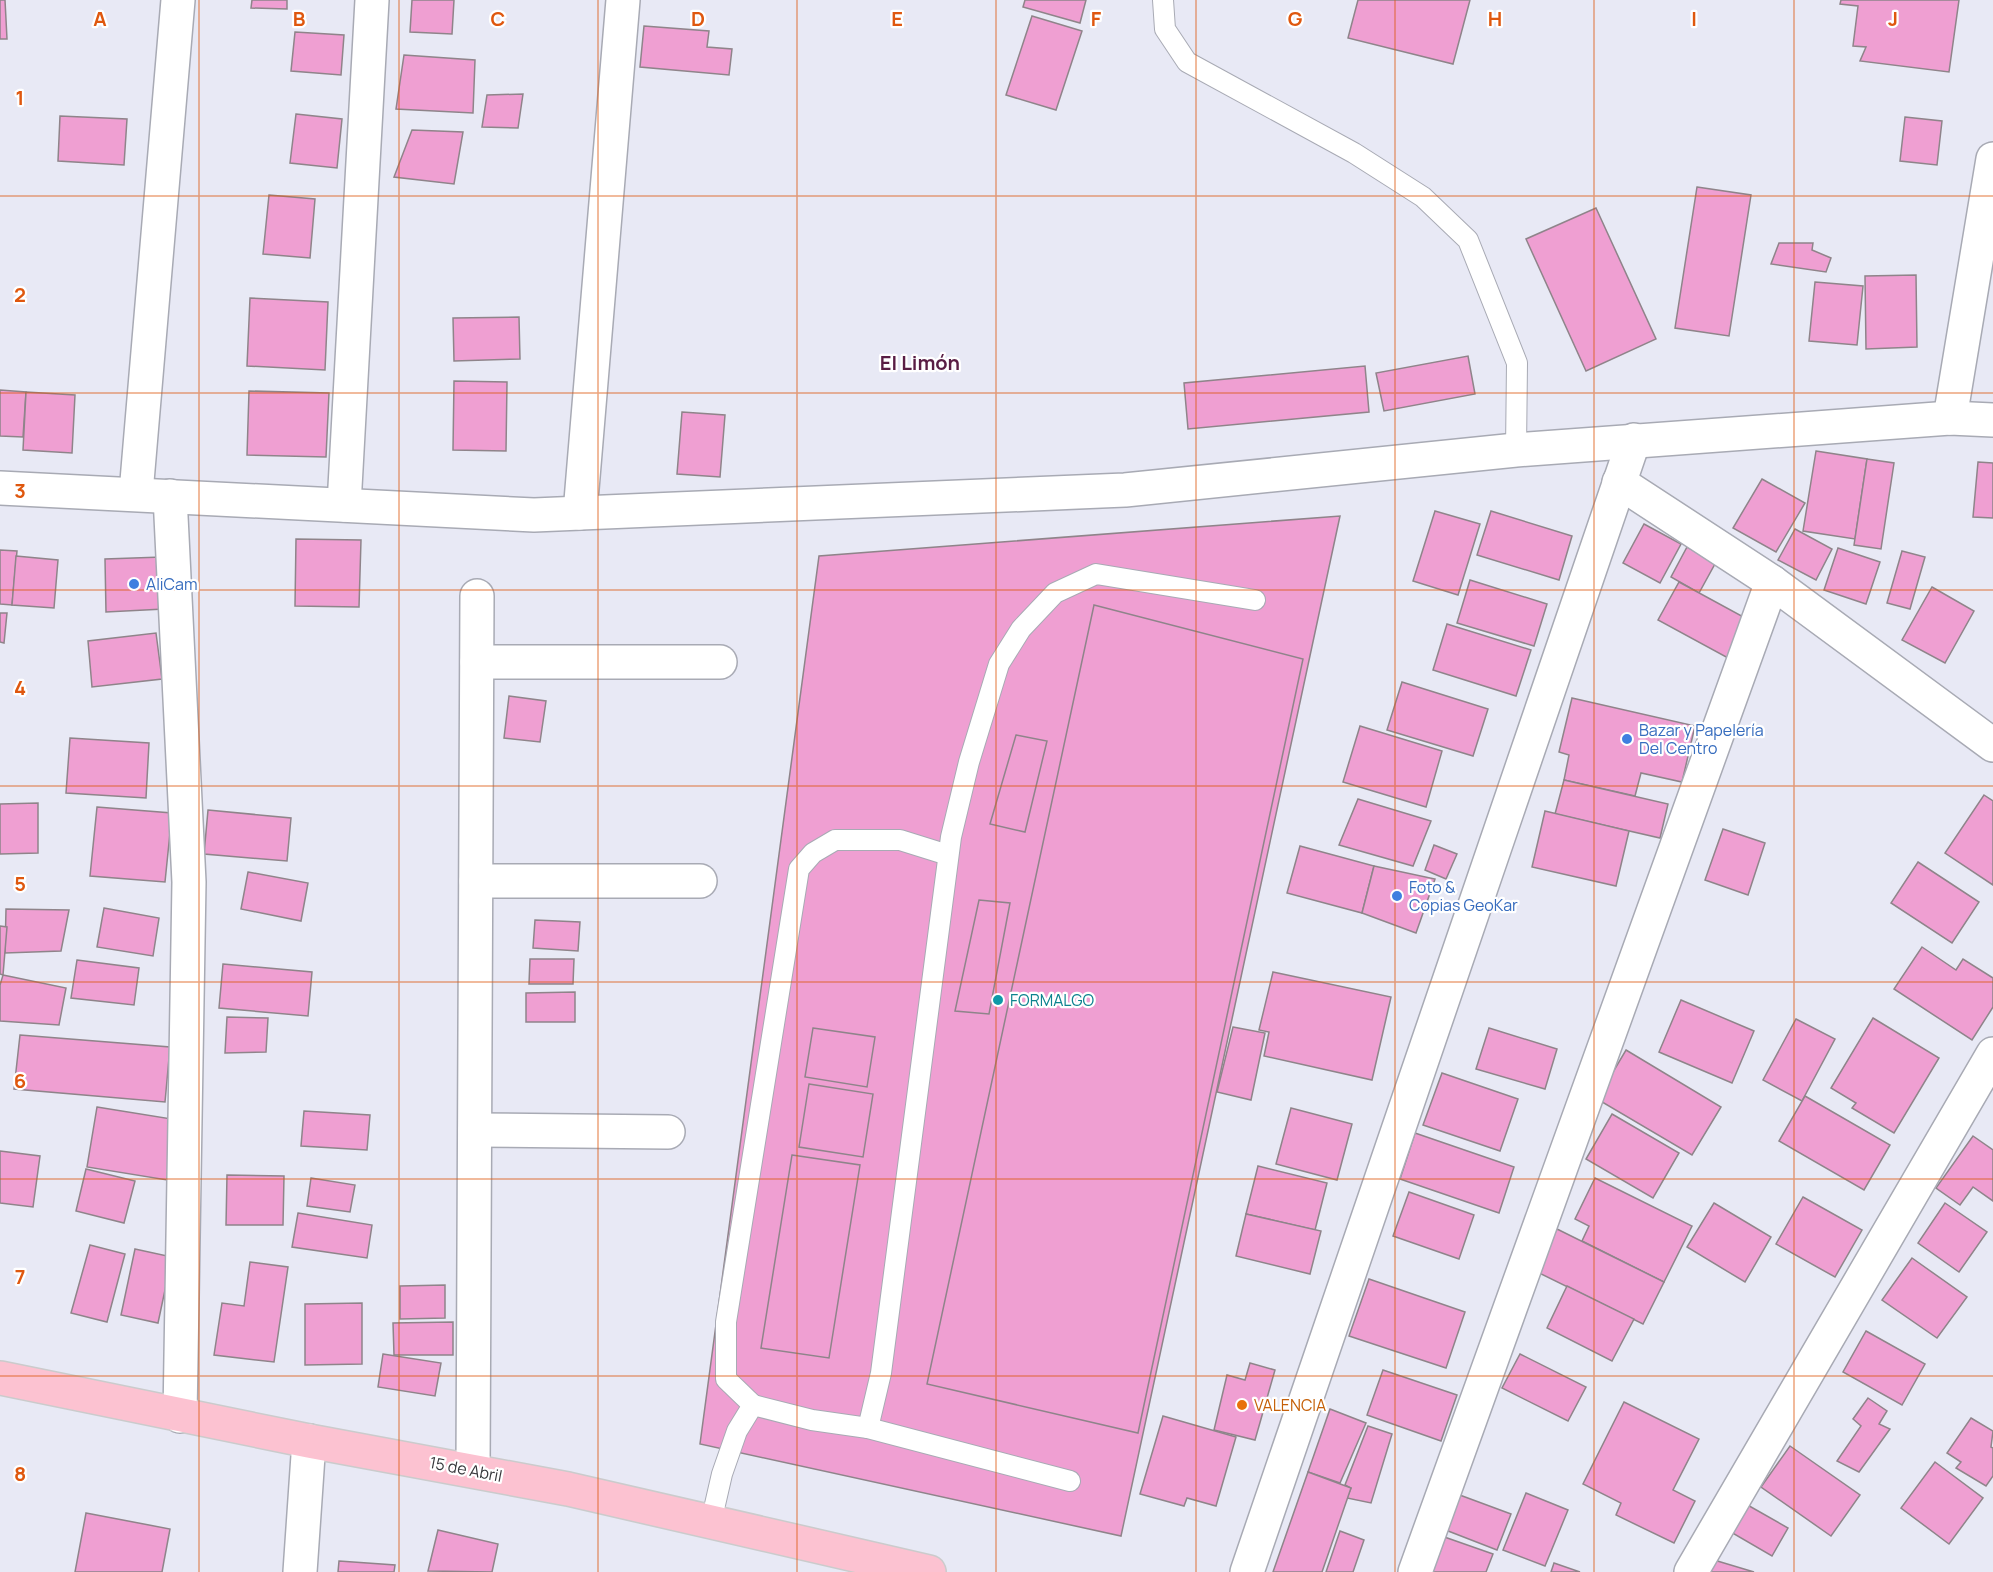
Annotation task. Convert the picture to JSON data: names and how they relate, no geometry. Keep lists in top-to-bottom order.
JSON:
{
  "streets": {
    "main road": ["15 de Abril"]
  },
  "districts": ["El Limón"],
  "places": [
    "AliCam",
    "Bazar y Papelería Del Centro",
    "Foto & Copias GeoKar",
    "FORMALGO",
    "VALENCIA"
  ],
  "grid": {
    "columns": [
      "A",
      "B",
      "C",
      "D",
      "E",
      "F",
      "G",
      "H",
      "I",
      "J"
    ],
    "rows": [
      "1",
      "2",
      "3",
      "4",
      "5",
      "6",
      "7",
      "8"
    ]
  }
}
